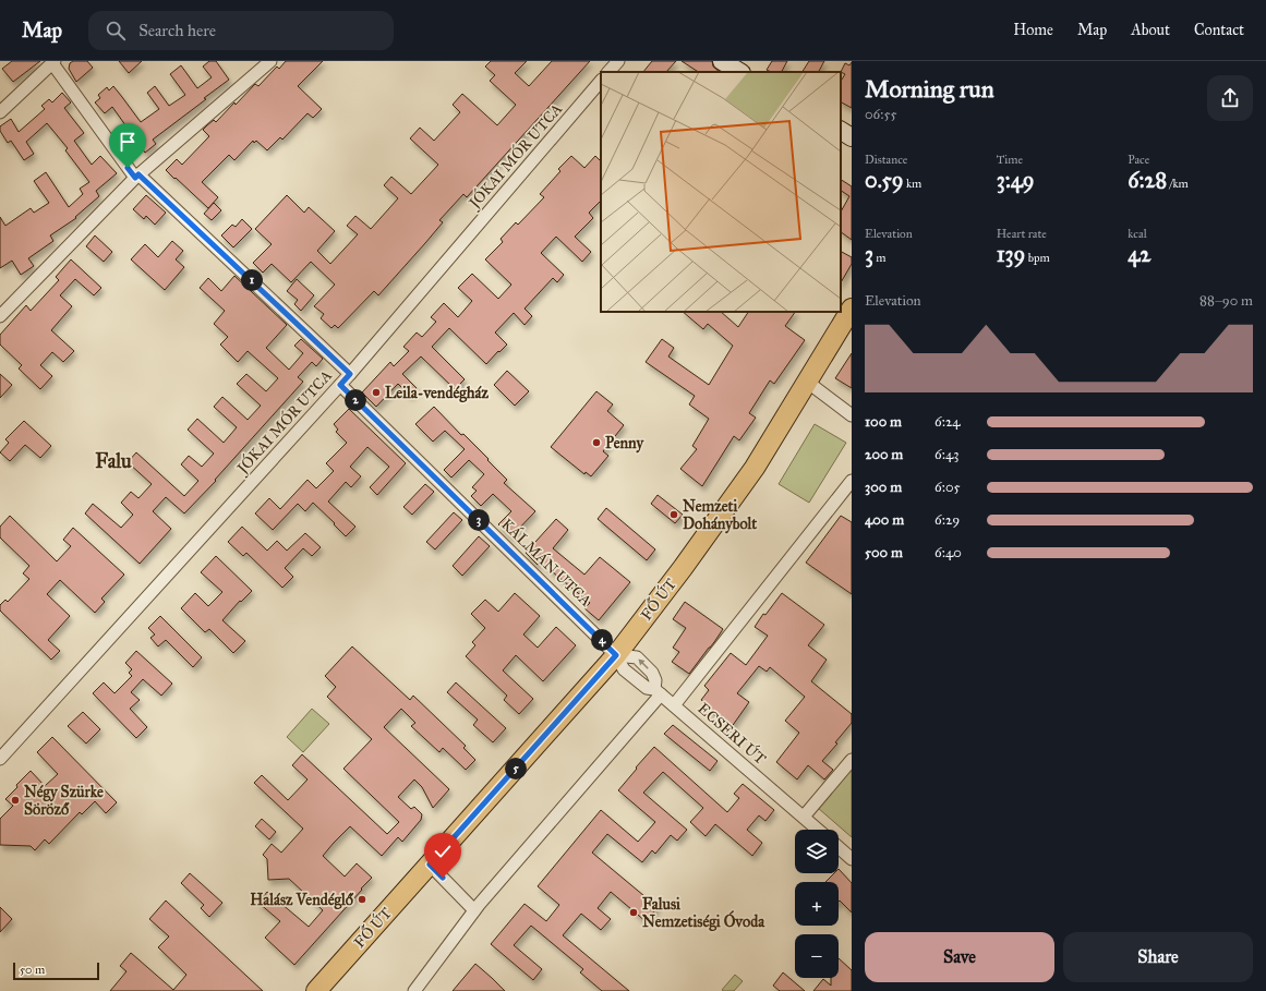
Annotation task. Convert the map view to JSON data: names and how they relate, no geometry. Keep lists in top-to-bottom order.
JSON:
{
  "streets": {
    "main road": ["FŐ ÚT"],
    "street": ["JÓKAI MÓR UTCA", "KÁLMÁN UTCA", "ECSERI ÚT"]
  },
  "crossings": [
    ["JÓKAI MÓR UTCA", "KÁLMÁN UTCA"],
    ["KÁLMÁN UTCA", "FŐ ÚT"],
    ["KÁLMÁN UTCA", "ECSERI ÚT"],
    ["FŐ ÚT", "ECSERI ÚT"]
  ],
  "districts": ["Falu"],
  "places": [
    "Leila-vendégház",
    "Penny",
    "Nemzeti Dohánybolt",
    "Négy Szürke Söröző",
    "Halász Vendéglő",
    "Falusi Nemzetiségi Óvoda"
  ],
  "scale_bar": "50 m",
  "page": {
    "header": "Map",
    "search": "Search here",
    "nav": [
      "Home",
      "Map",
      "About",
      "Contact"
    ],
    "heading": ["Morning run", "06:55"],
    "stats": [
      ["Distance", "0.59 km"],
      ["Time", "3:49"],
      ["Pace", "6:28 /km"],
      ["Elevation", "3 m"],
      ["Heart rate", "139 bpm"],
      ["kcal", "42"]
    ],
    "pins": [
      "1",
      "2",
      "3",
      "4",
      "5"
    ],
    "chart": ["Elevation", "88–90 m"],
    "list": [
      {
        "name": "100 m",
        "note": "6:24"
      },
      {
        "name": "200 m",
        "note": "6:43"
      },
      {
        "name": "300 m",
        "note": "6:05"
      },
      {
        "name": "400 m",
        "note": "6:29"
      },
      {
        "name": "500 m",
        "note": "6:40"
      }
    ],
    "map_buttons": ["+", "−"],
    "buttons": ["Save", "Share"],
    "scale": "50 m"
  }
}
